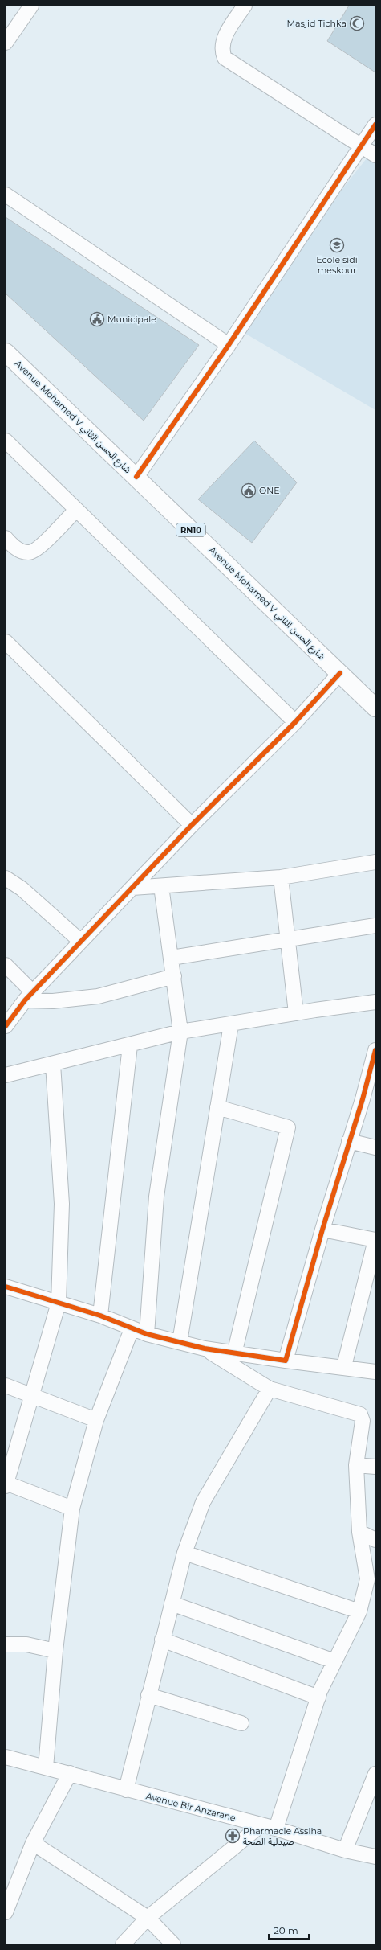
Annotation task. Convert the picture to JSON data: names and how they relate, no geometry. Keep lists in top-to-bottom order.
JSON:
{
  "streets": {
    "main road": ["Avenue Mohamed V شارع الحسن الثاني", "RN10"],
    "street": ["Avenue Bir Anzarane"]
  },
  "places": {
    "mosque": ["Masjid Tichka"],
    "school or university": ["Ecole sidi meskour"],
    "public building": ["Municipale", "ONE"],
    "pharmacy": ["Pharmacie Assiha صيدلية الصحة"]
  },
  "scale_bar": "20 m"
}
